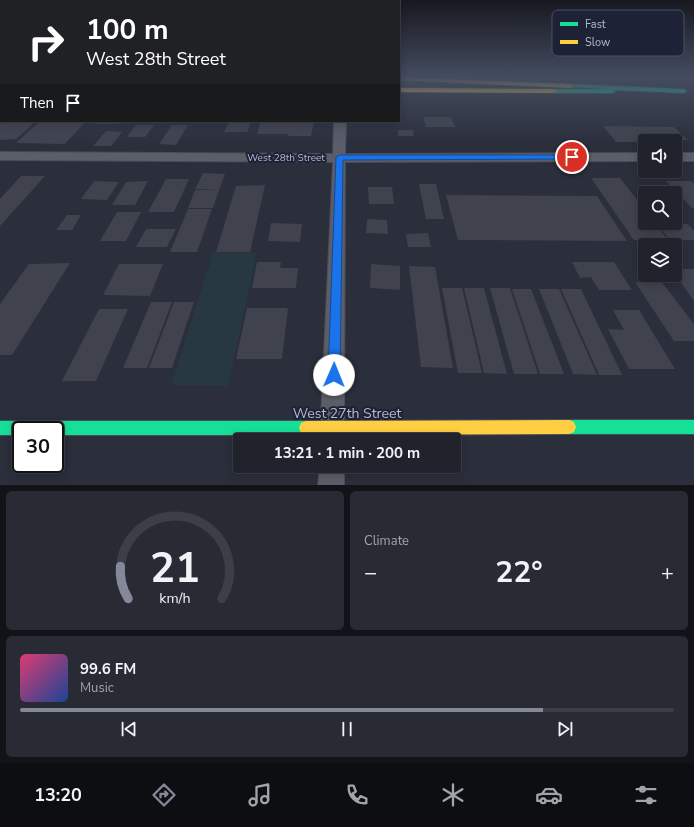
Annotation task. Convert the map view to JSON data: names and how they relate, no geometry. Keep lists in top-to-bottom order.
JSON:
{
  "streets": {
    "main road": ["West 27th Street"],
    "street": ["West 28th Street"]
  },
  "legend": ["Fast", "Slow"],
  "page": {
    "turn": ["100 m", "West 28th Street"],
    "then": "Then",
    "limit": "30",
    "trip": "13:21 · 1 min · 200 m",
    "tile": "Climate",
    "heat": ["−", "22°", "+"],
    "song": ["99.6 FM", "Music"],
    "tabs": "13:20",
    "gauge": ["21", "km/h"]
  }
}
